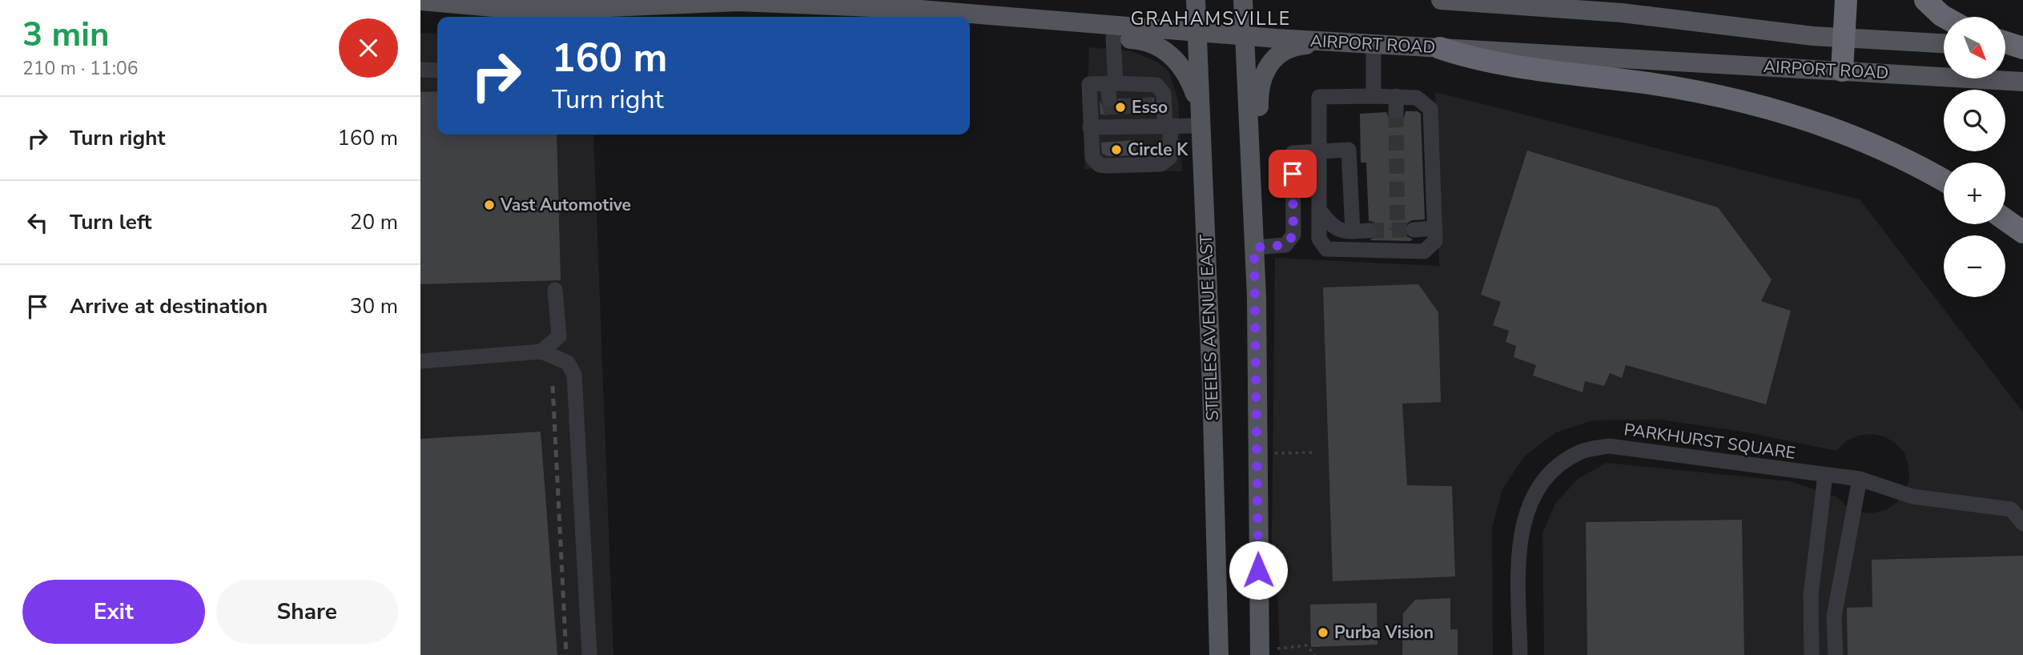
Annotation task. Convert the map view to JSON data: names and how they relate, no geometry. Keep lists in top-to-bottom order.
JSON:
{
  "streets": {
    "main road": ["AIRPORT ROAD", "STEELES AVENUE EAST"],
    "street": ["PARKHURST SQUARE"]
  },
  "crossings": [
    ["AIRPORT ROAD", "STEELES AVENUE EAST"]
  ],
  "districts": ["GRAHAMSVILLE"],
  "places": [
    "Esso",
    "Circle K",
    "Vast Automotive",
    "Purba Vision"
  ],
  "north": "bottom right",
  "page": {
    "heading": ["3 min", "210 m · 11:06"],
    "map_buttons": ["+", "−"],
    "turn": ["160 m", "Turn right"],
    "list": [
      {
        "name": "Turn right",
        "value": "160 m"
      },
      {
        "name": "Turn left",
        "value": "20 m"
      },
      {
        "name": "Arrive at destination",
        "value": "30 m"
      }
    ],
    "buttons": ["Exit", "Share"]
  }
}
